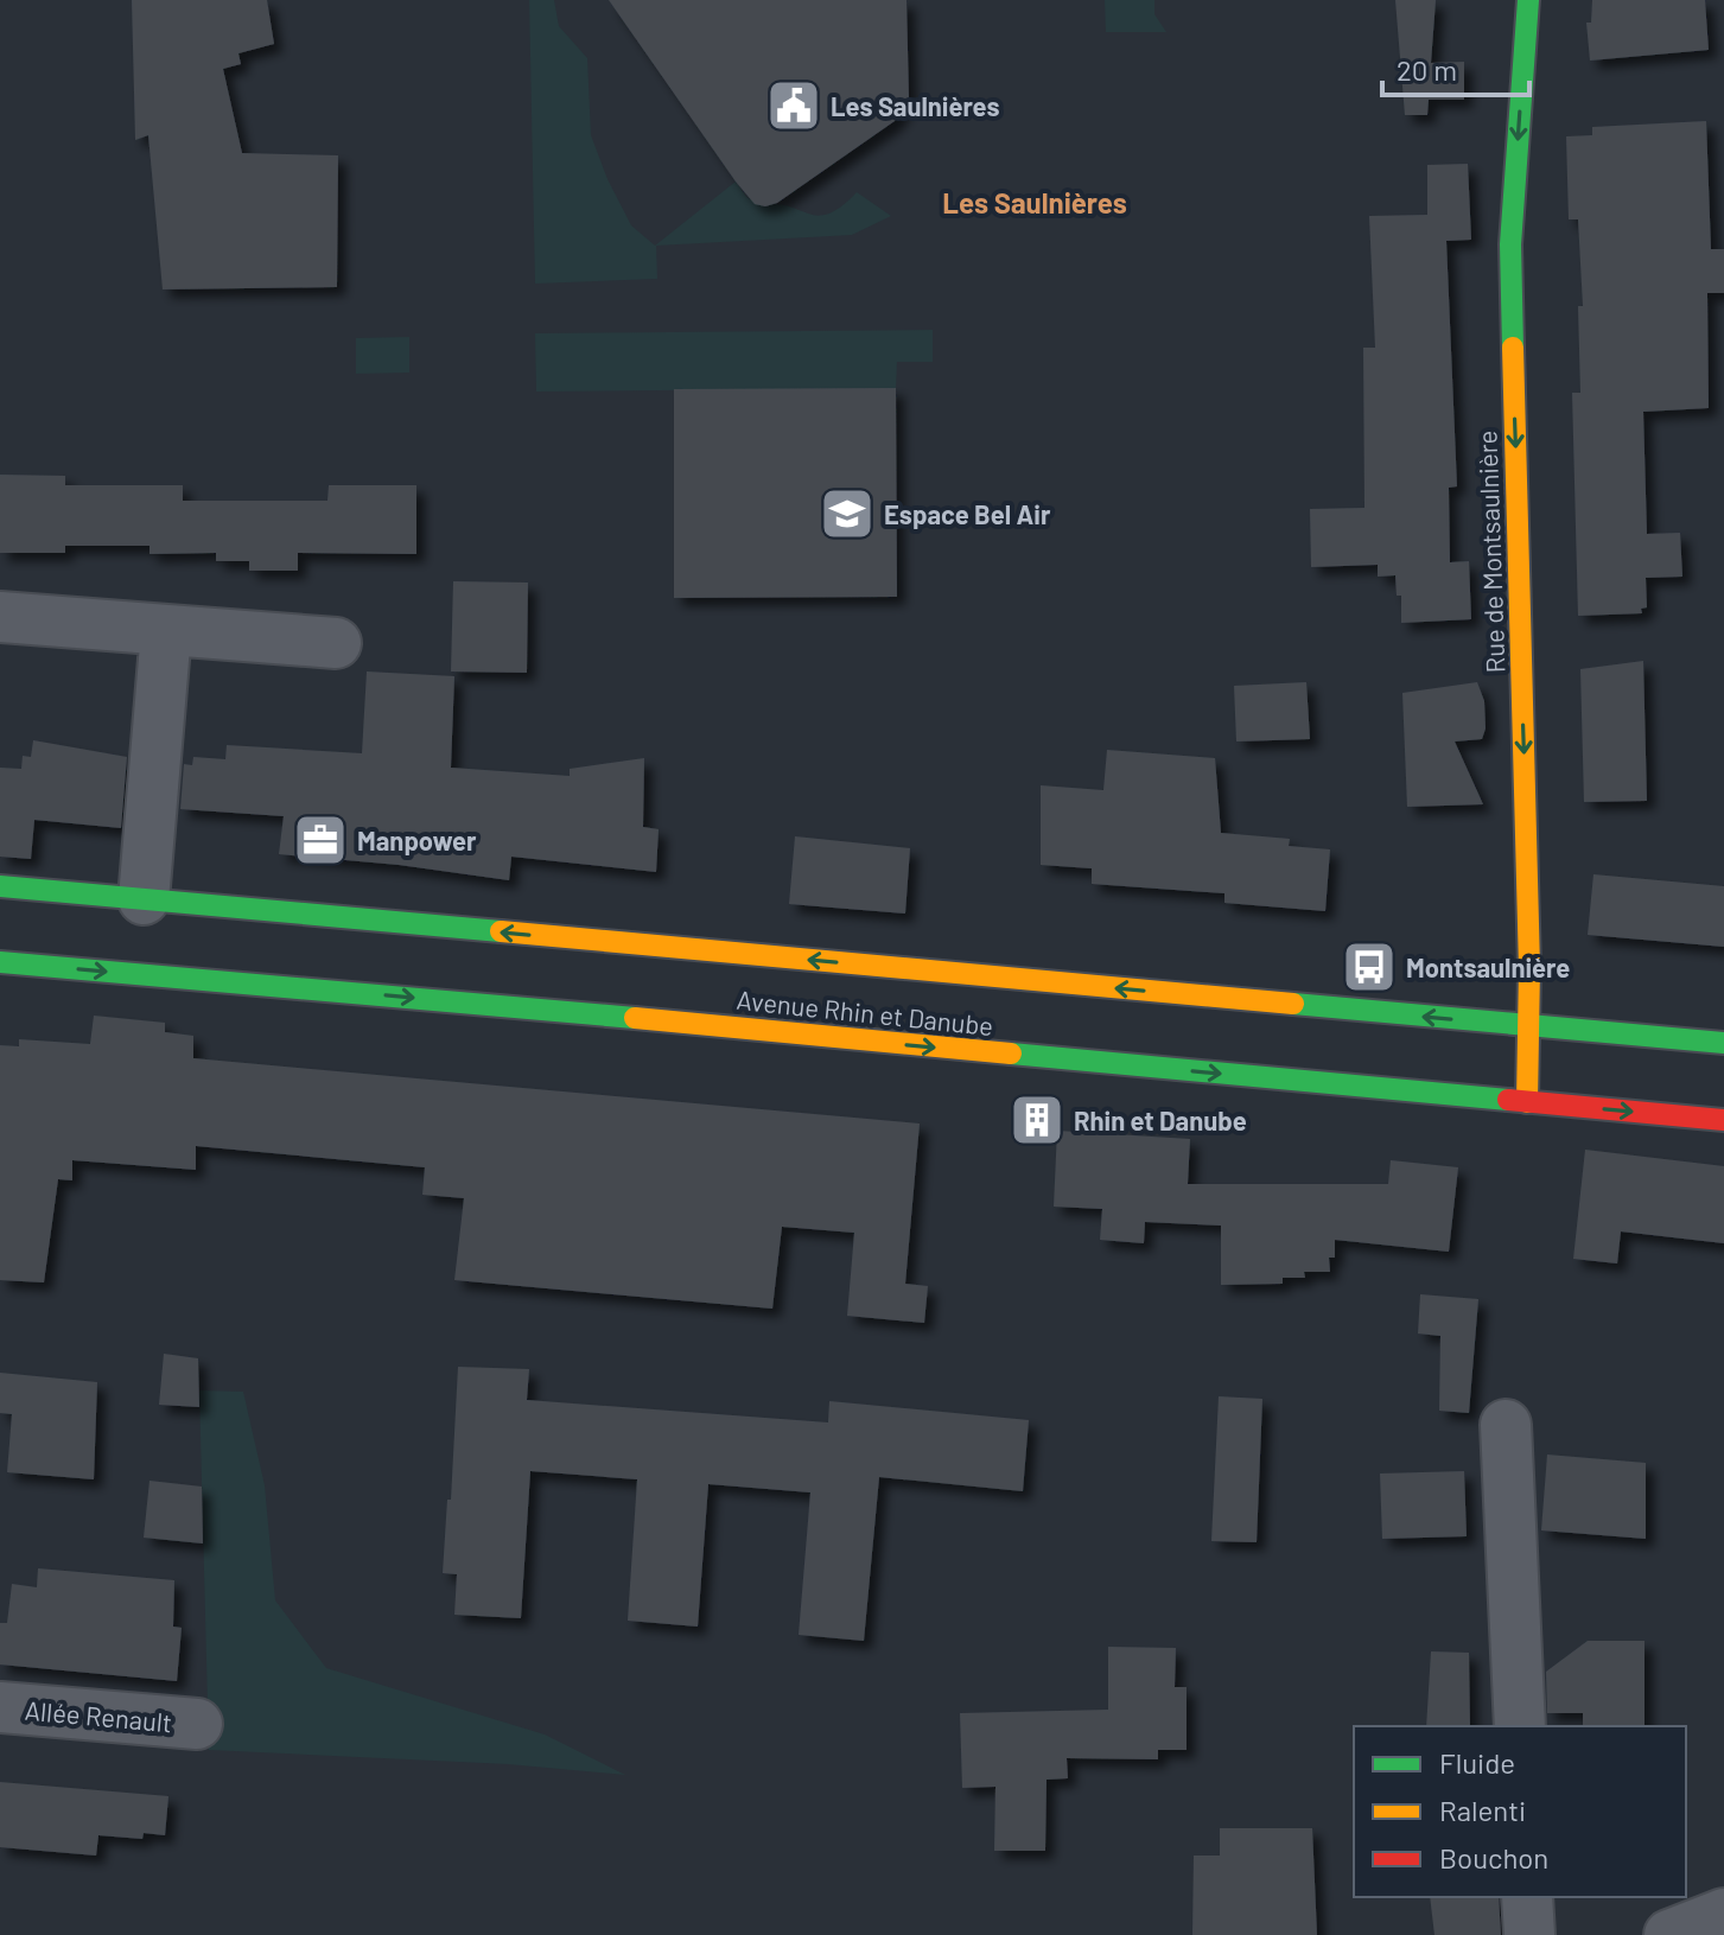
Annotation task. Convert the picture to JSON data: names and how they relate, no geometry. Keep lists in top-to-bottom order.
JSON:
{
  "streets": {
    "main road": ["Rue de Montsaulnière", "Avenue Rhin et Danube"],
    "street": ["Allée Renault"]
  },
  "crossings": [
    ["Rue de Montsaulnière", "Avenue Rhin et Danube"]
  ],
  "one_way": ["Rue de Montsaulnière"],
  "districts": ["Les Saulnières"],
  "places": {
    "public building": ["Les Saulnières"],
    "school or university": ["Espace Bel Air"],
    "office": ["Manpower"],
    "bus stop": ["Montsaulnière"],
    "building": ["Rhin et Danube"]
  },
  "legend": ["Fluide", "Ralenti", "Bouchon"],
  "scale_bar": "20 m"
}
